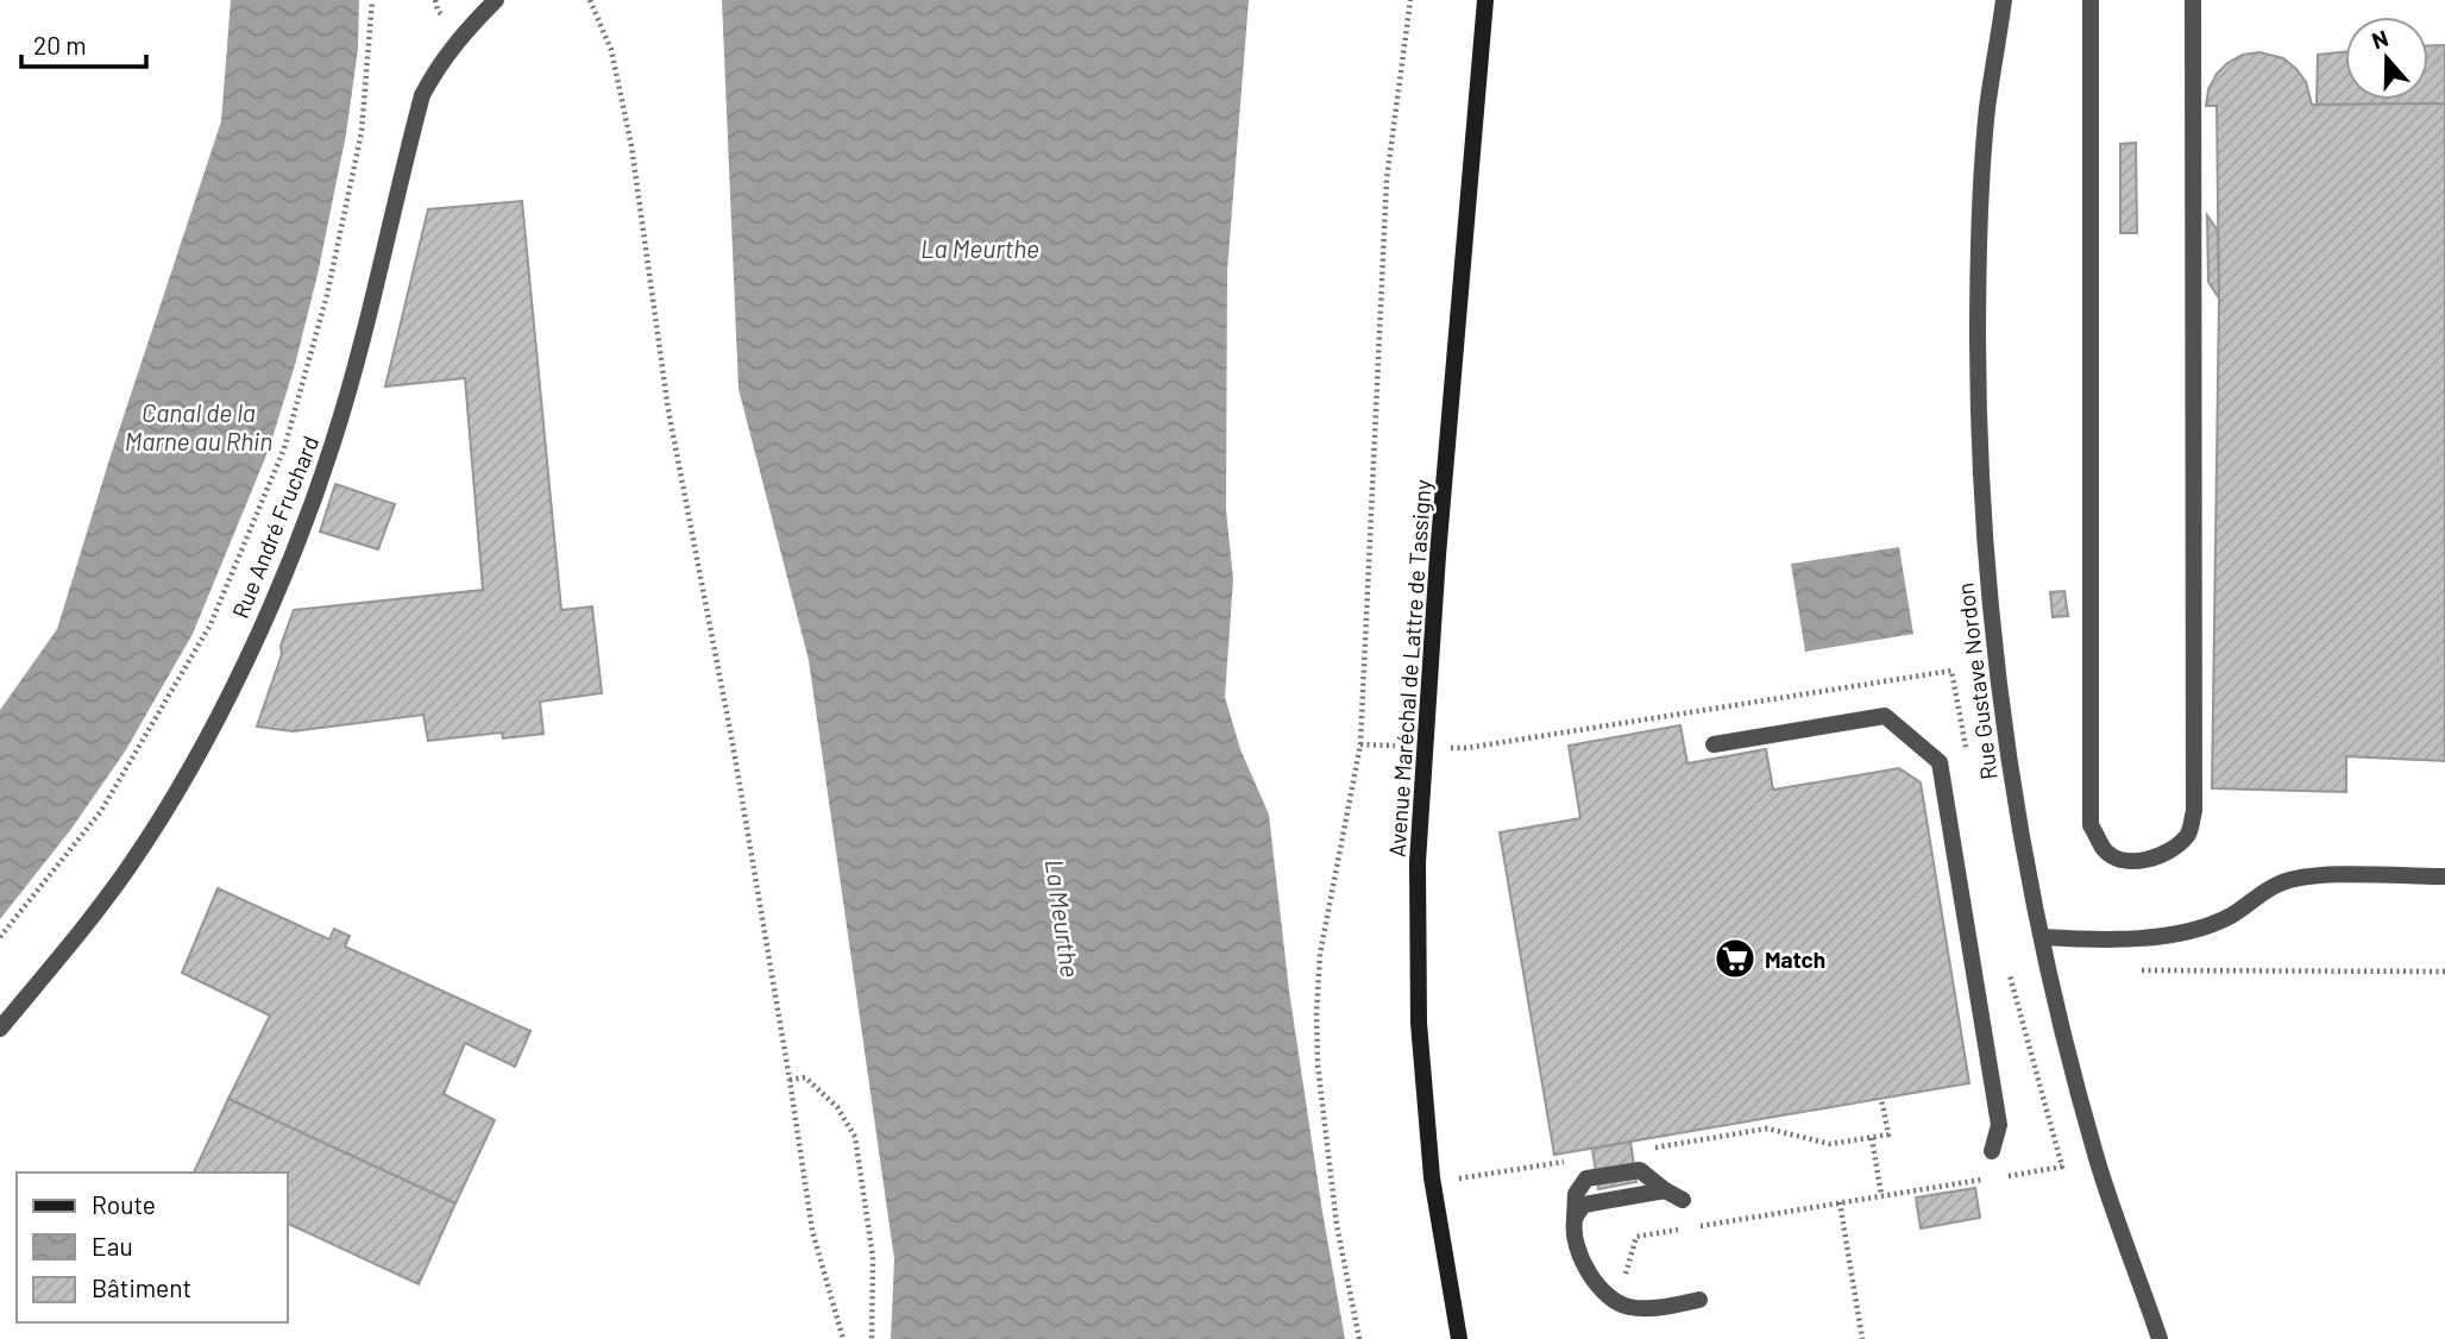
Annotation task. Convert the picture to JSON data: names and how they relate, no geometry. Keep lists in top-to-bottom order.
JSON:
{
  "streets": {
    "main road": ["Avenue Maréchal de Lattre de Tassigny"],
    "street": ["Rue André Fruchard", "Rue Gustave Nordon"]
  },
  "water": ["La Meurthe", "Canal de la Marne au Rhin"],
  "places": {
    "supermarket": ["Match"]
  },
  "legend": ["Route", "Eau", "Bâtiment"],
  "scale_bar": "20 m",
  "north": "top"
}
